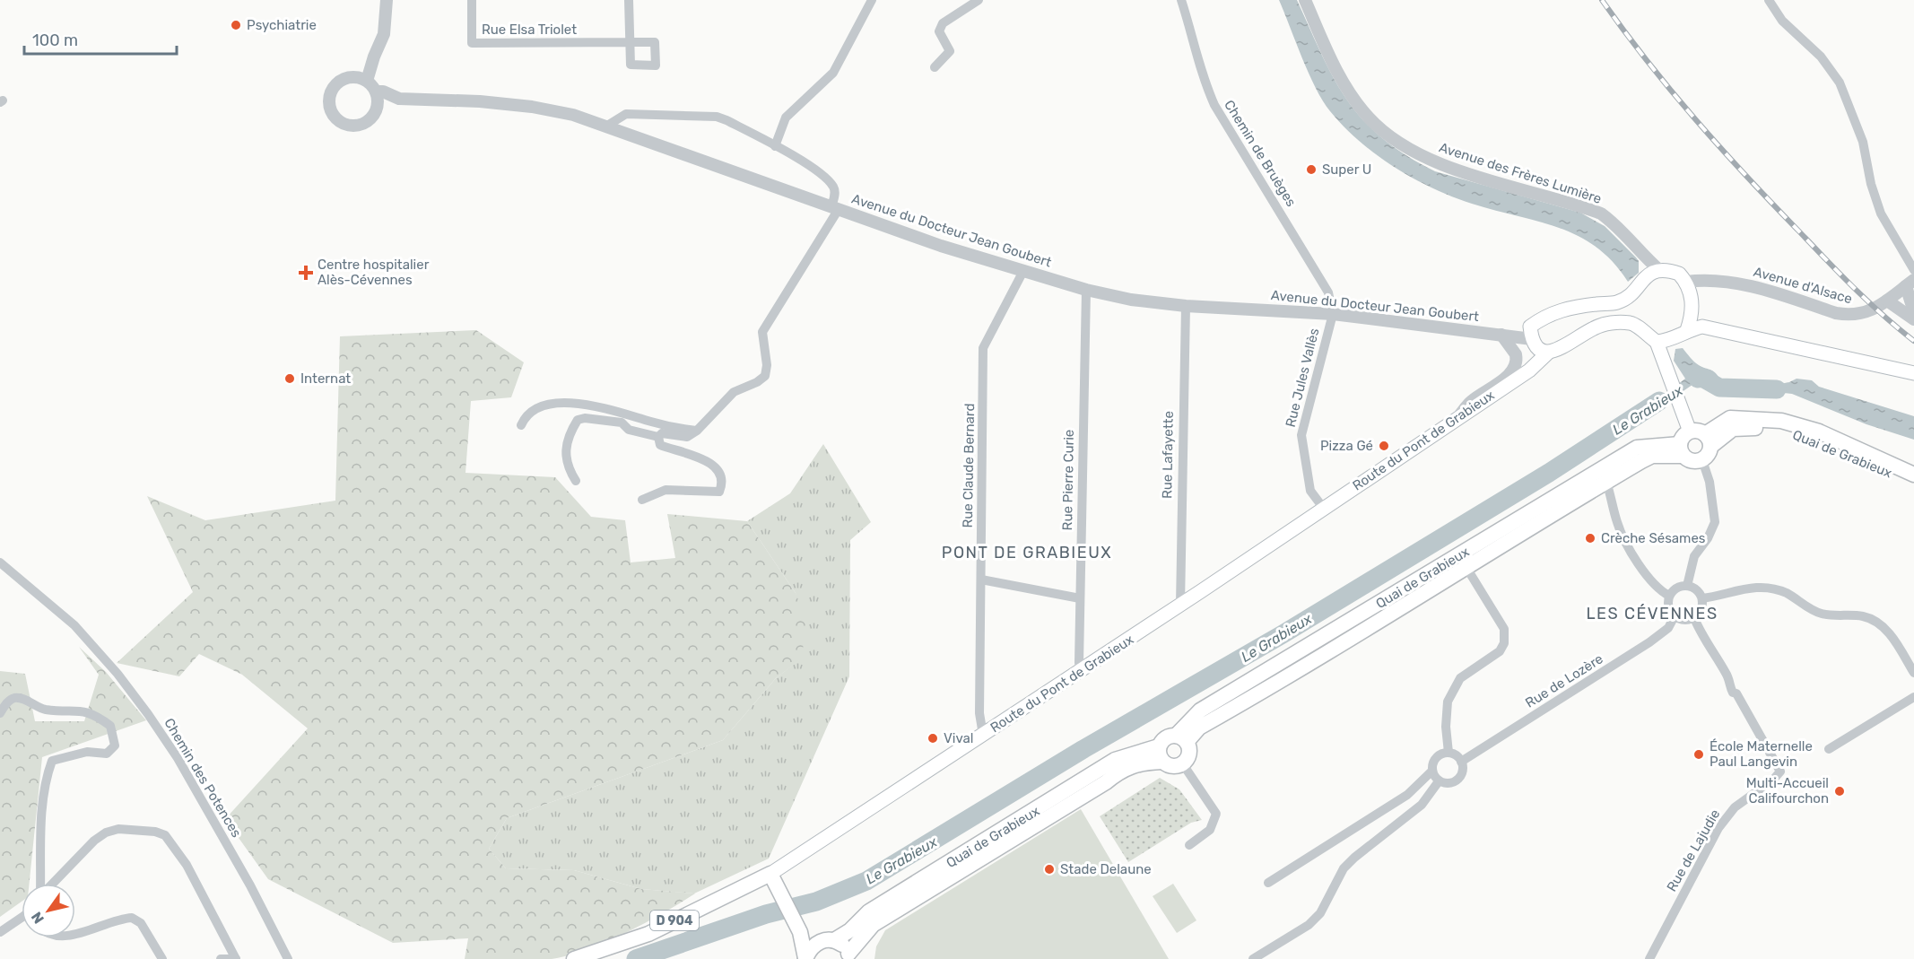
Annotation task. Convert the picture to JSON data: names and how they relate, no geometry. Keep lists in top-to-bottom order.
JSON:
{
  "streets": {
    "main road": ["Route du Pont de Grabieux", "Quai de Grabieux", "D 904"],
    "street": [
      "Rue Elsa Triolet",
      "Chemin de Bruèges",
      "Avenue des Frères Lumière",
      "Avenue du Docteur Jean Goubert",
      "Avenue d'Alsace",
      "Rue Jules Vallès",
      "Rue Lafayette",
      "Rue Claude Bernard",
      "Rue Pierre Curie",
      "Rue de Lozère",
      "Chemin des Potences",
      "Rue de Lajudie"
    ]
  },
  "crossings": [
    ["Chemin de Bruèges", "Avenue du Docteur Jean Goubert"],
    ["Chemin de Bruèges", "Rue Jules Vallès"],
    ["Avenue du Docteur Jean Goubert", "Rue Jules Vallès"],
    ["Avenue du Docteur Jean Goubert", "Route du Pont de Grabieux"],
    ["Avenue du Docteur Jean Goubert", "Rue Lafayette"],
    ["Avenue du Docteur Jean Goubert", "Rue Claude Bernard"],
    ["Avenue du Docteur Jean Goubert", "Rue Pierre Curie"],
    ["Rue Jules Vallès", "Route du Pont de Grabieux"],
    ["Route du Pont de Grabieux", "Rue Lafayette"],
    ["Route du Pont de Grabieux", "Rue Claude Bernard"],
    ["Route du Pont de Grabieux", "Rue Pierre Curie"],
    ["Rue de Lozère", "Rue de Lajudie"]
  ],
  "districts": ["PONT DE GRABIEUX", "LES CÉVENNES"],
  "water": ["Le Grabieux"],
  "places": {
    "other": [
      "Psychiatrie",
      "Super U",
      "Internat",
      "Pizza Gé",
      "Crèche Sésames",
      "Vival",
      "École Maternelle Paul Langevin",
      "Multi-Accueil Califourchon",
      "Stade Delaune"
    ],
    "health": ["Centre hospitalier Alès-Cévennes"]
  },
  "scale_bar": "100 m",
  "north": "bottom left"
}
